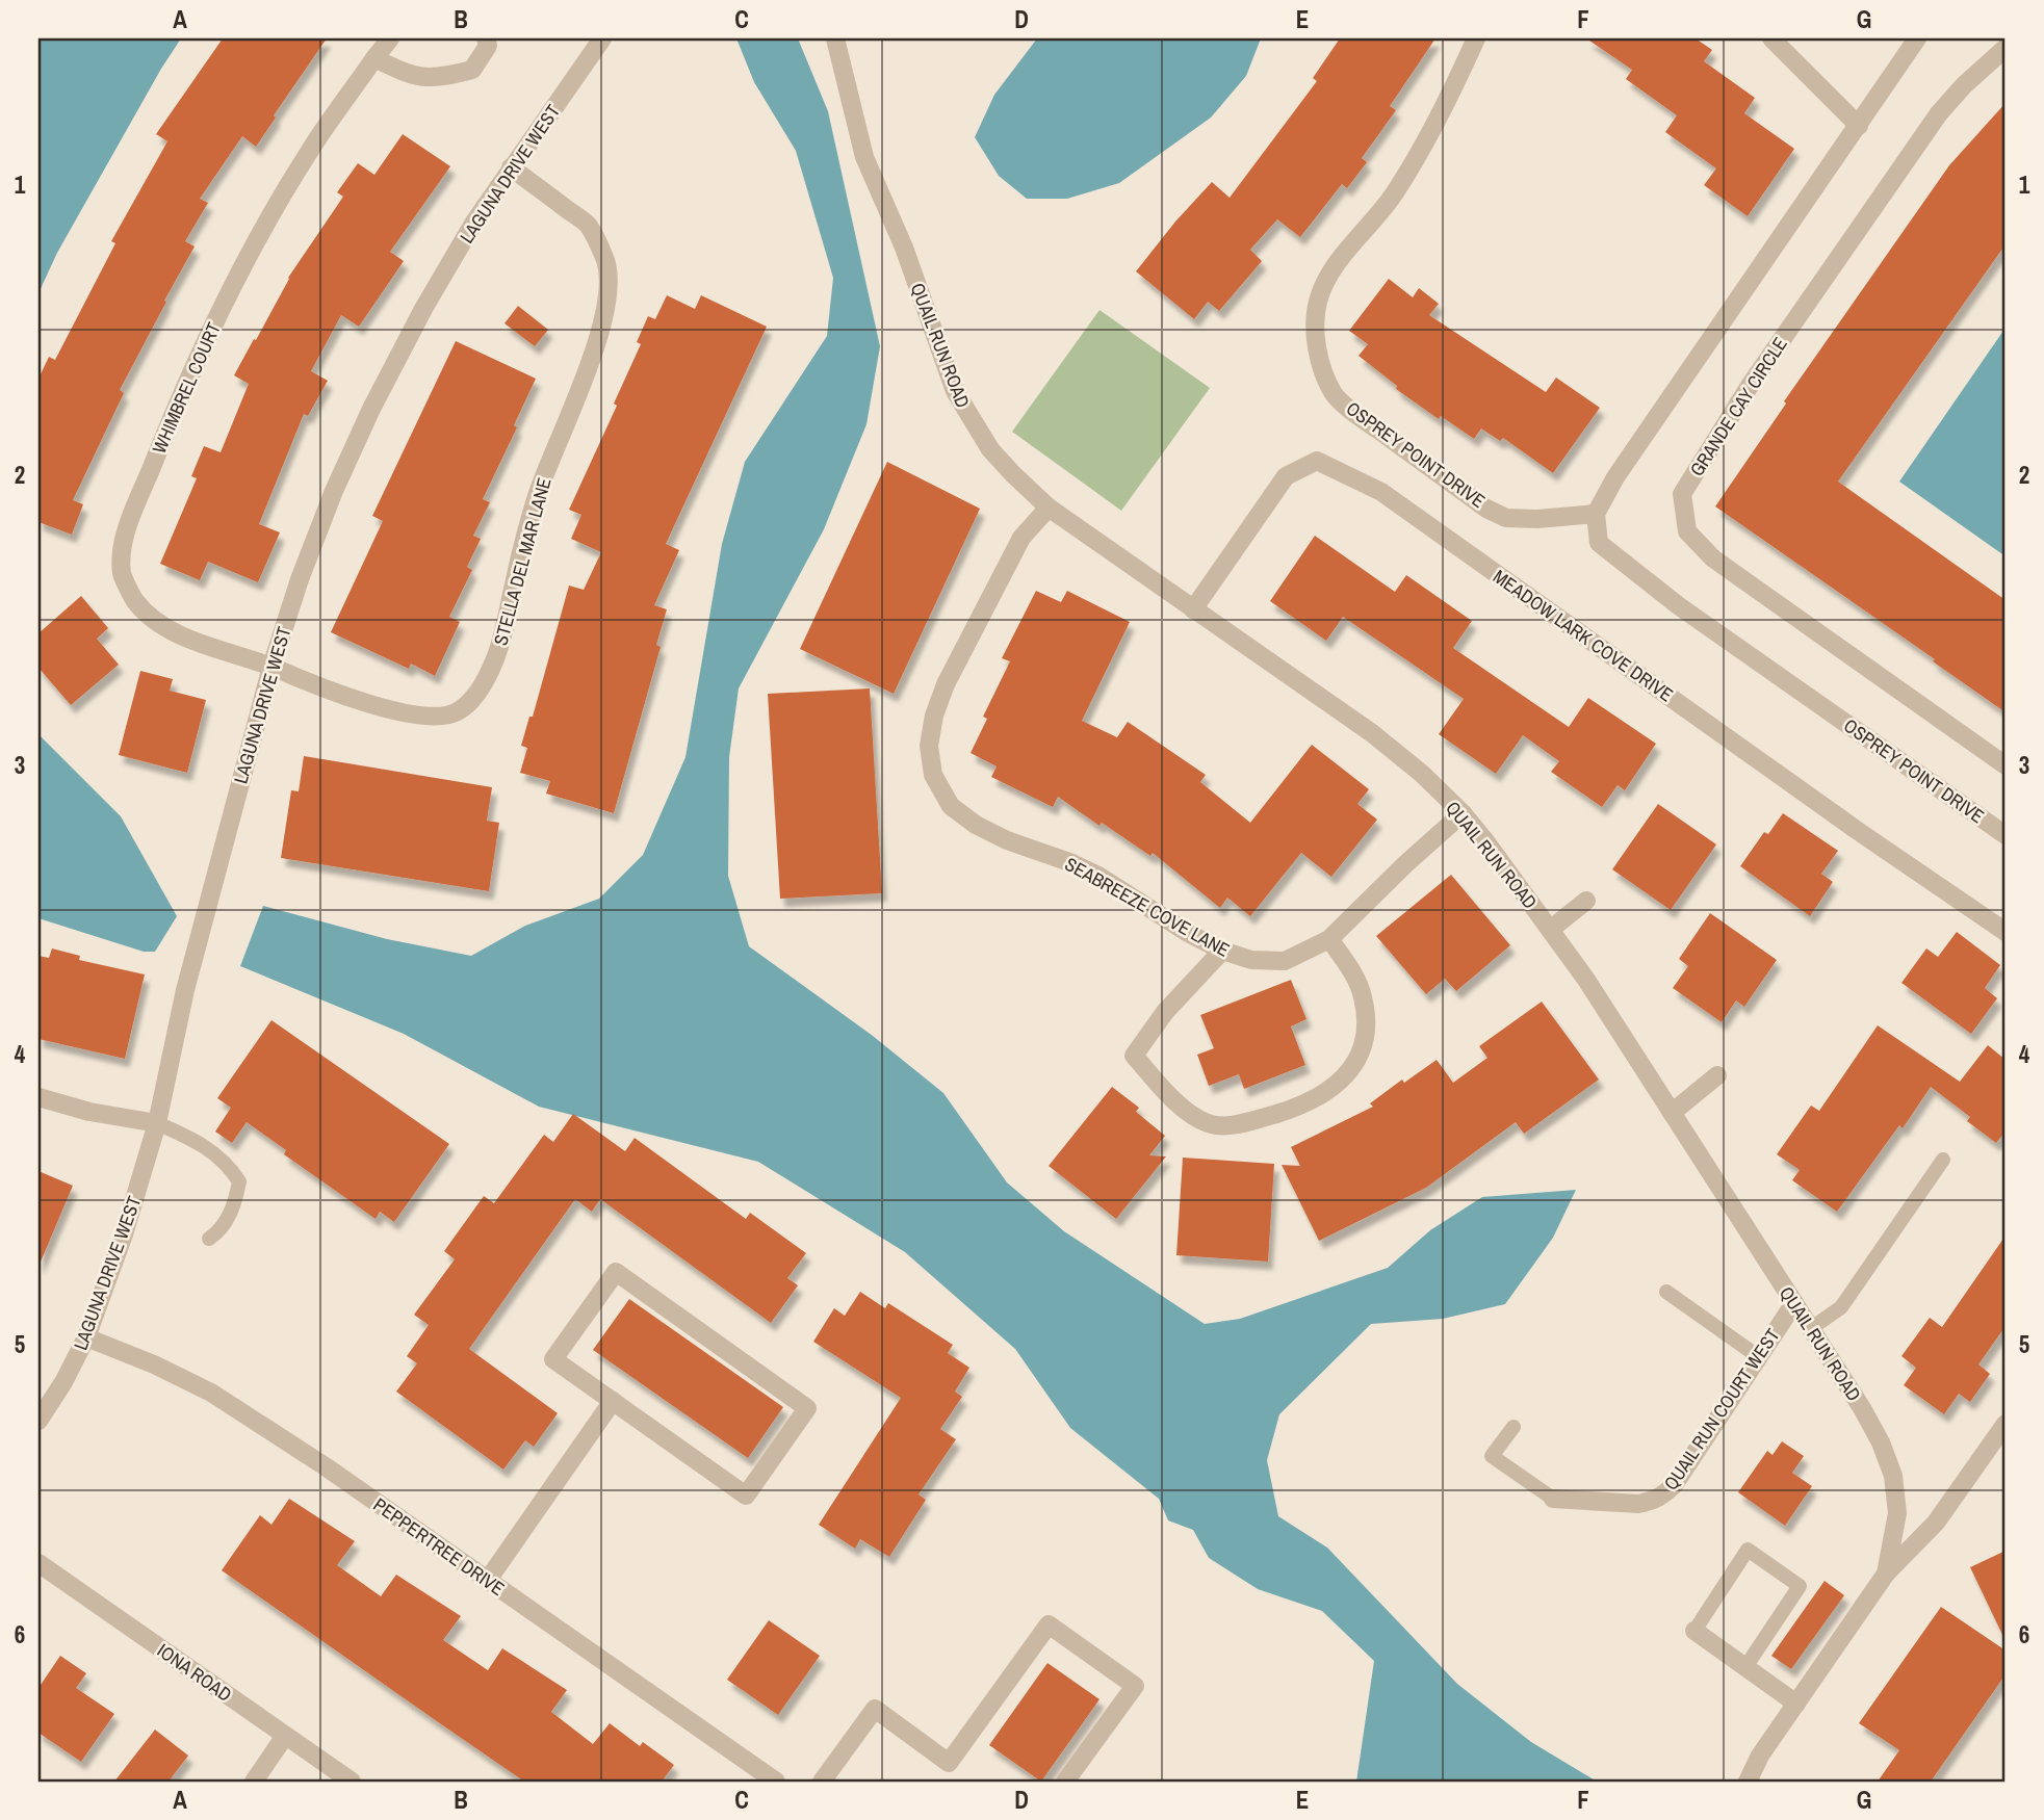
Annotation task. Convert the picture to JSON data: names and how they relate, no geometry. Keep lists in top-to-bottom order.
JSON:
{
  "streets": {
    "street": [
      "LAGUNA DRIVE WEST",
      "QUAIL RUN ROAD",
      "WHIMBREL COURT",
      "GRANDE CAY CIRCLE",
      "OSPREY POINT DRIVE",
      "STELLA DEL MAR LANE",
      "MEADOW LARK COVE DRIVE",
      "SEABREEZE COVE LANE",
      "QUAIL RUN COURT WEST",
      "PEPPERTREE DRIVE",
      "IONA ROAD"
    ]
  },
  "crossings": [
    ["LAGUNA DRIVE WEST", "WHIMBREL COURT"],
    ["LAGUNA DRIVE WEST", "STELLA DEL MAR LANE"],
    ["LAGUNA DRIVE WEST", "PEPPERTREE DRIVE"],
    ["QUAIL RUN ROAD", "MEADOW LARK COVE DRIVE"],
    ["QUAIL RUN ROAD", "SEABREEZE COVE LANE"],
    ["QUAIL RUN ROAD", "QUAIL RUN COURT WEST"],
    ["WHIMBREL COURT", "STELLA DEL MAR LANE"]
  ],
  "grid": {
    "columns": [
      "A",
      "B",
      "C",
      "D",
      "E",
      "F",
      "G"
    ],
    "rows": [
      "1",
      "2",
      "3",
      "4",
      "5",
      "6"
    ]
  }
}
